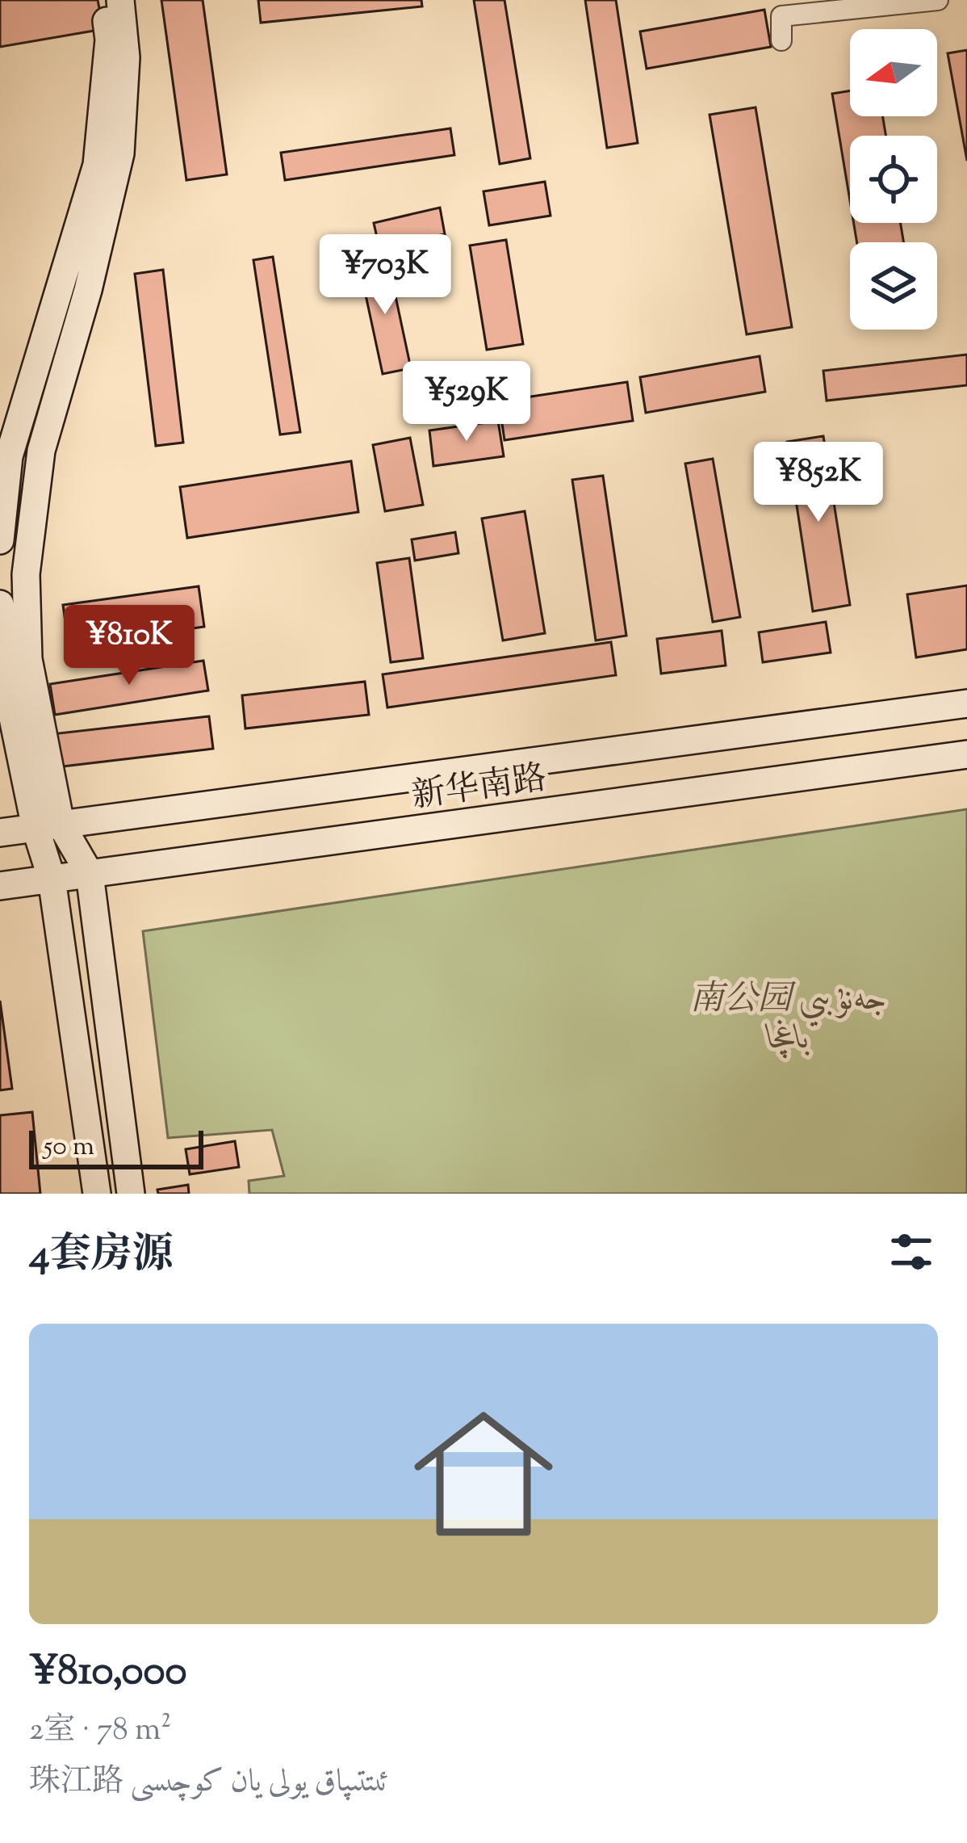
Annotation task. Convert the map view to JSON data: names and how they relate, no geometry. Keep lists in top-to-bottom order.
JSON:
{
  "streets": {
    "street": ["新华南路"]
  },
  "parks": ["南公园 جەنۇبىي باغچا"],
  "scale_bar": "50 m",
  "north": "left",
  "page": {
    "price": [
      "¥703K",
      "¥529K",
      "¥852K",
      "¥810K"
    ],
    "scale": "50 m",
    "heading": "4套房源",
    "list": [
      {
        "name": "¥810,000",
        "note": "2室 · 78 m² · 珠江路 ئىتتىپاق يولى يان كوچىسى"
      }
    ]
  }
}
